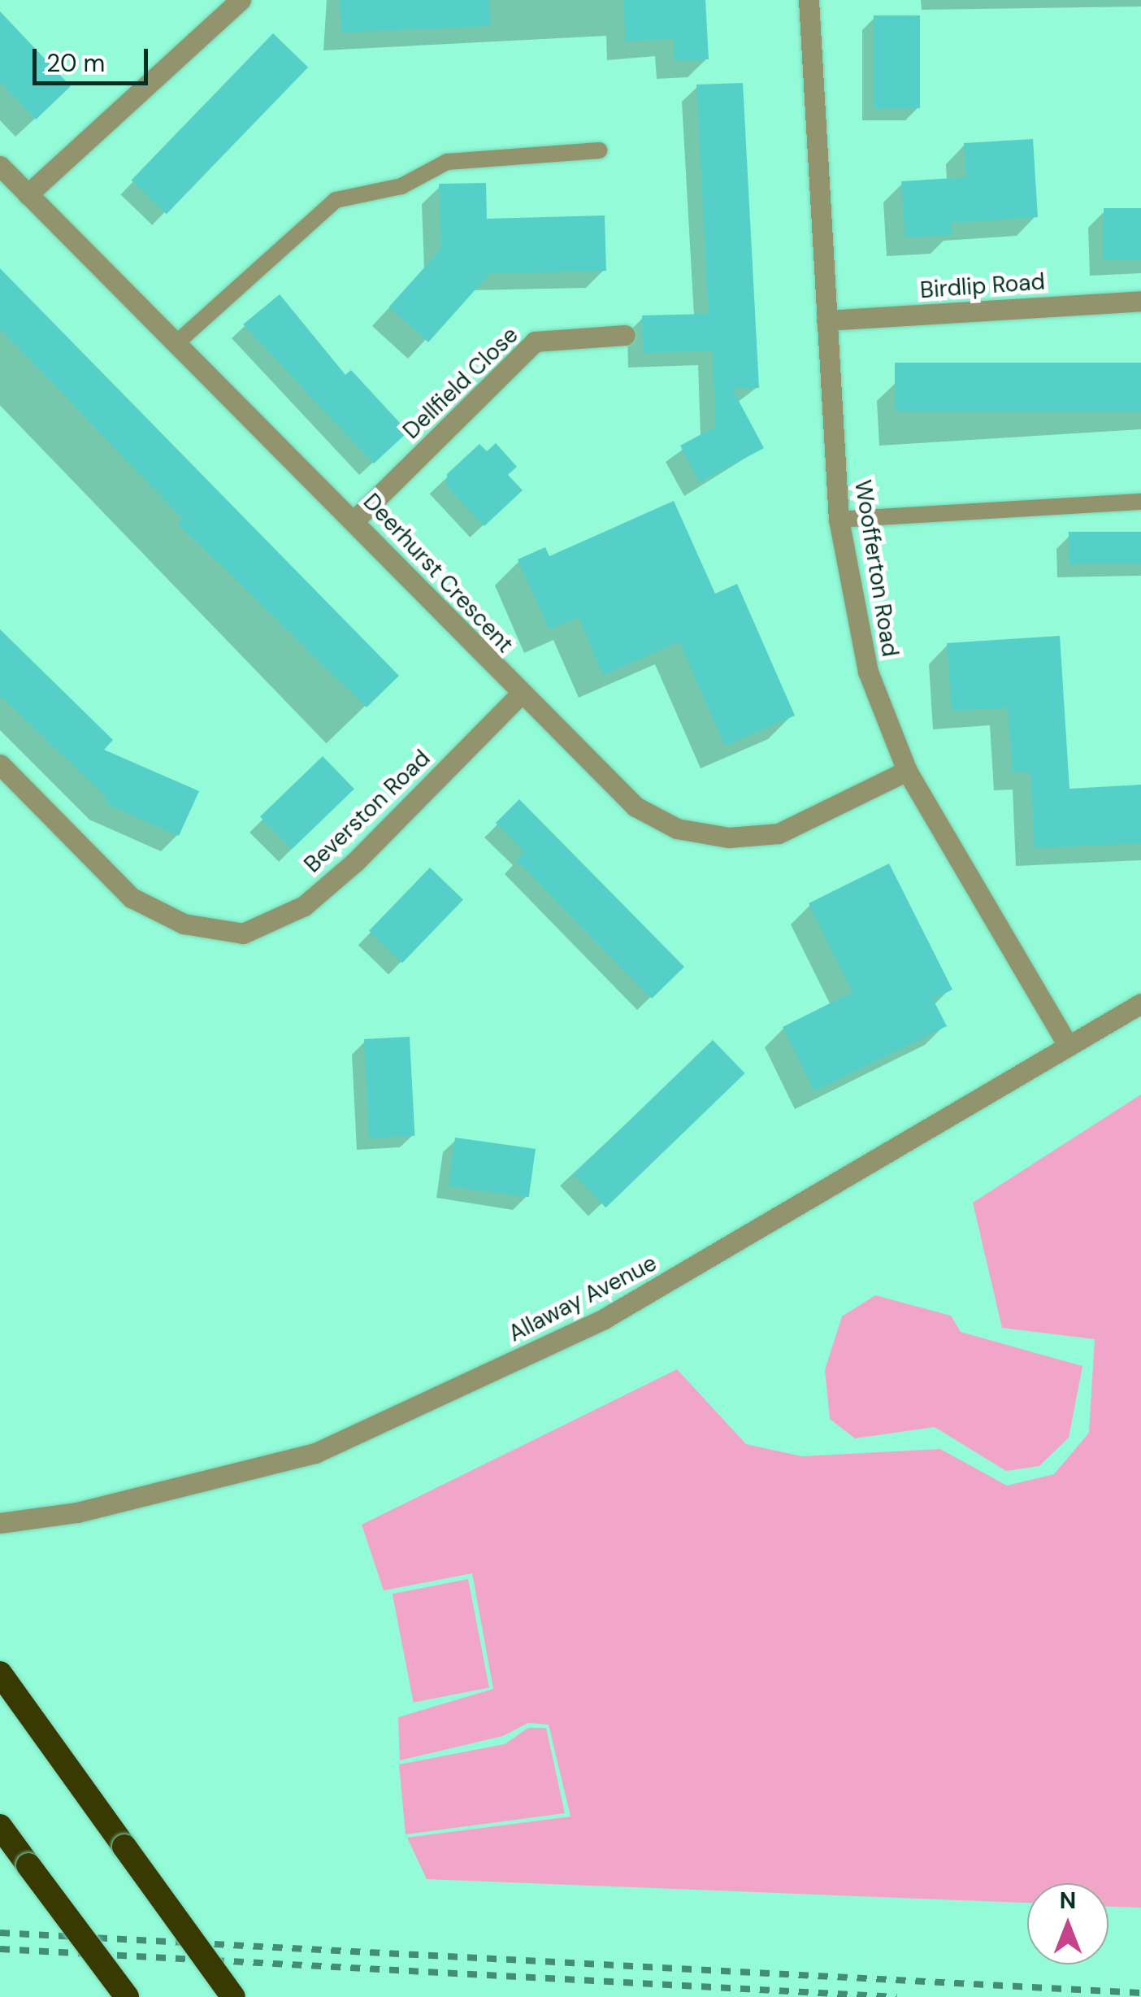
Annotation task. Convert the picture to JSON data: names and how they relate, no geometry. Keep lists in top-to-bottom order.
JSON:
{
  "streets": {
    "street": [
      "Birdlip Road",
      "Dellfield Close",
      "Woofferton Road",
      "Deerhurst Crescent",
      "Beverston Road",
      "Allaway Avenue"
    ]
  },
  "crossings": [
    ["Birdlip Road", "Woofferton Road"],
    ["Dellfield Close", "Deerhurst Crescent"],
    ["Woofferton Road", "Deerhurst Crescent"],
    ["Woofferton Road", "Allaway Avenue"],
    ["Deerhurst Crescent", "Beverston Road"]
  ],
  "scale_bar": "20 m",
  "north": "top"
}
